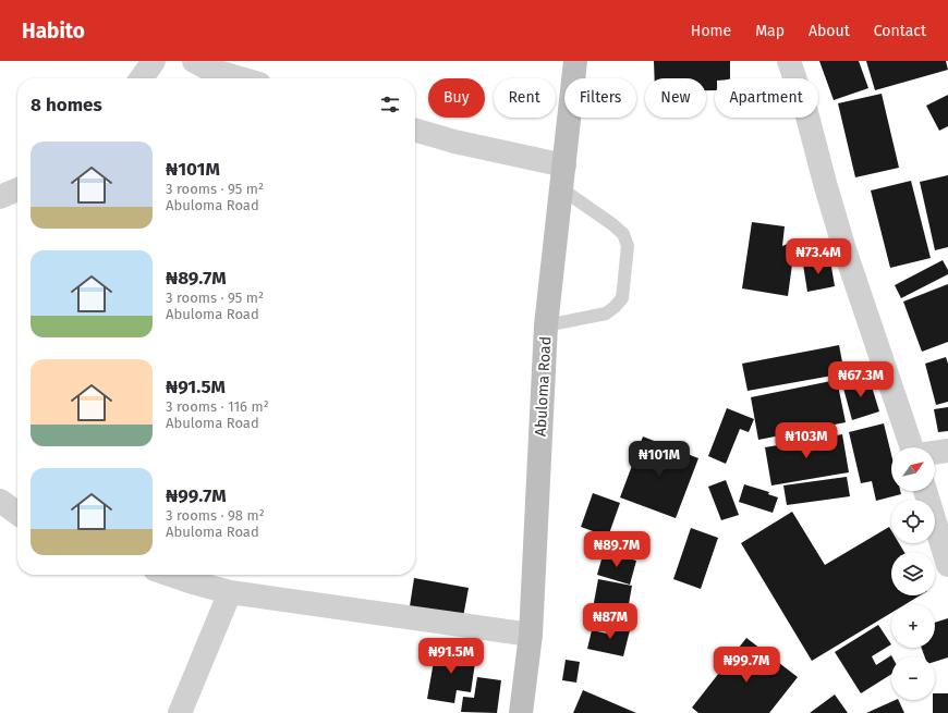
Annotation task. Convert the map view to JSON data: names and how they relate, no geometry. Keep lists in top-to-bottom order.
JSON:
{
  "streets": {
    "street": ["Abuloma Road"]
  },
  "north": "top right",
  "page": {
    "header": "Habito",
    "nav": [
      "Home",
      "Map",
      "About",
      "Contact"
    ],
    "chip": [
      "Buy",
      "Rent",
      "Filters",
      "New",
      "Apartment"
    ],
    "heading": "8 homes",
    "list": [
      {
        "name": "₦101M",
        "note": "3 rooms · 95 m² · Abuloma Road"
      },
      {
        "name": "₦89.7M",
        "note": "3 rooms · 95 m² · Abuloma Road"
      },
      {
        "name": "₦91.5M",
        "note": "3 rooms · 116 m² · Abuloma Road"
      },
      {
        "name": "₦99.7M",
        "note": "3 rooms · 98 m² · Abuloma Road"
      }
    ],
    "price": [
      "₦73.4M",
      "₦67.3M",
      "₦103M",
      "₦101M",
      "₦89.7M",
      "₦87M",
      "₦91.5M",
      "₦99.7M"
    ],
    "map_buttons": ["+", "−"]
  }
}
